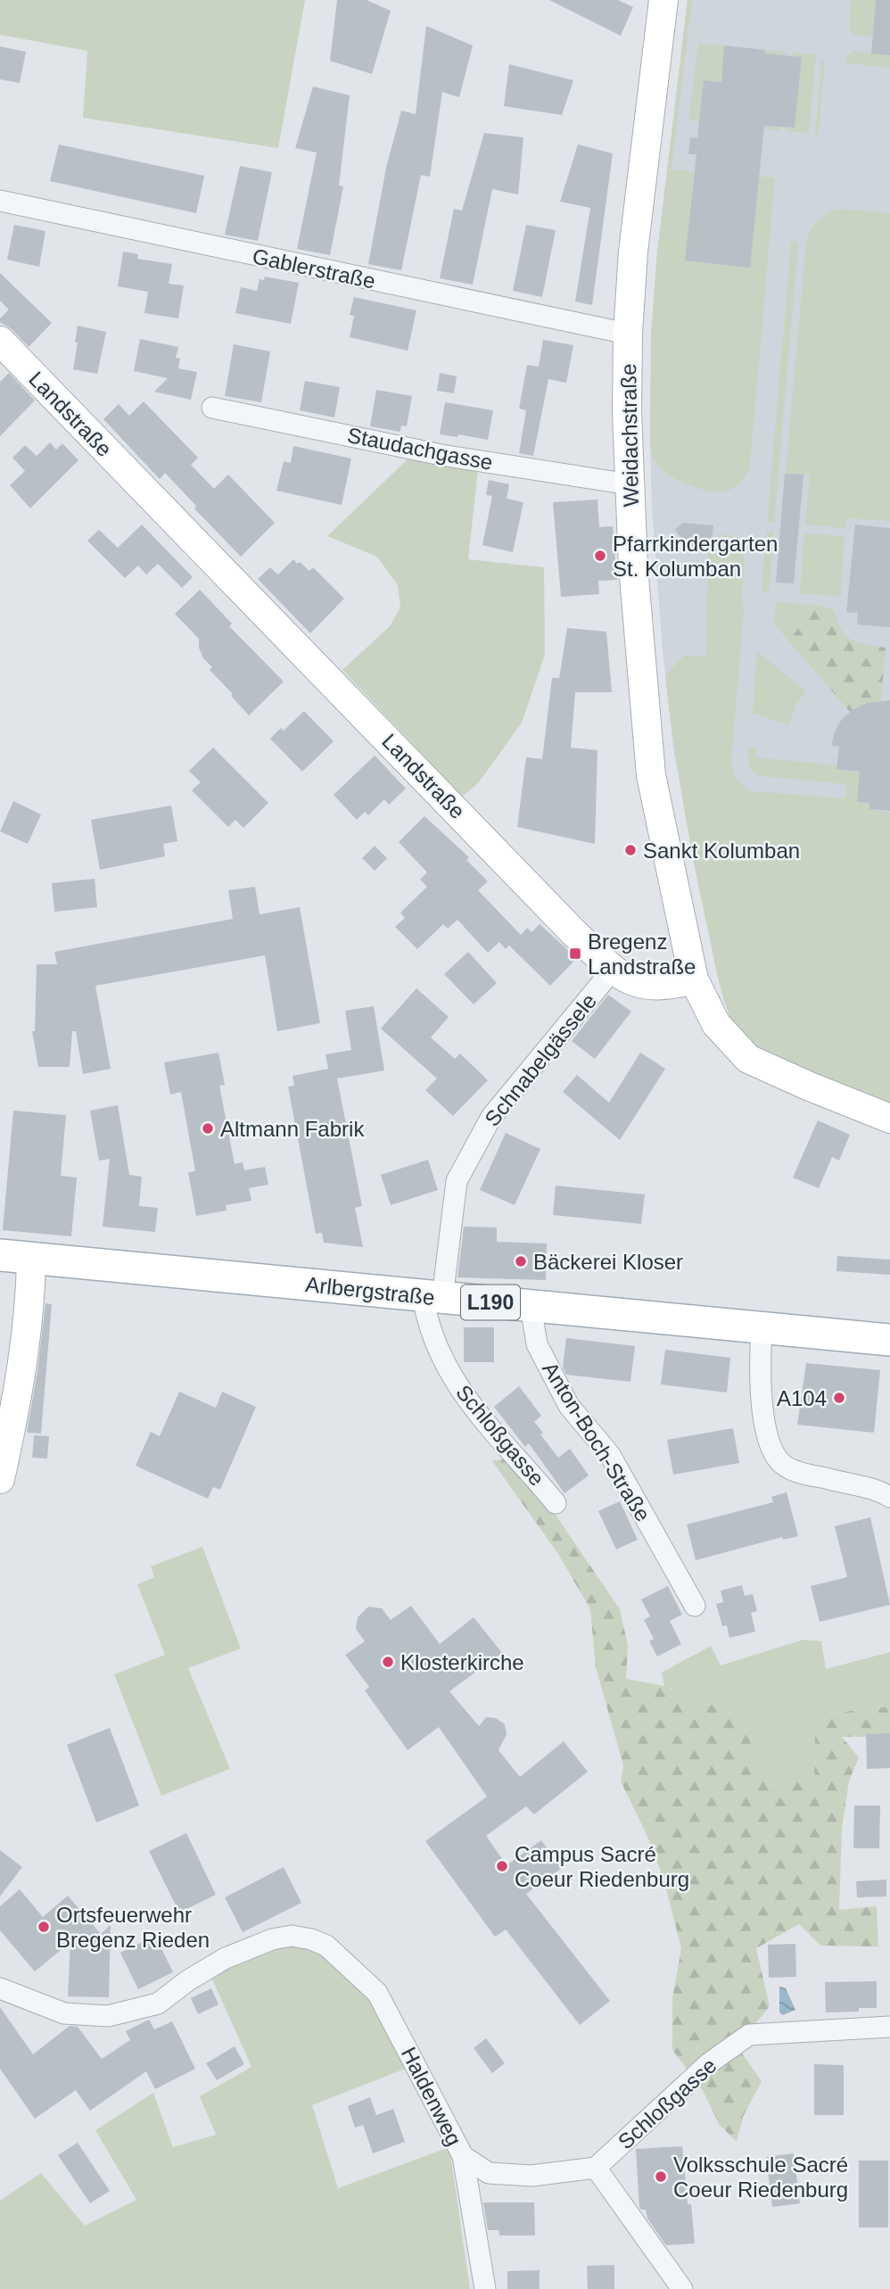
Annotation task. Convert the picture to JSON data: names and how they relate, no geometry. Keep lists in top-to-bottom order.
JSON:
{
  "streets": {
    "main road": ["Arlbergstraße", "L190"],
    "street": [
      "Gablerstraße",
      "Landstraße",
      "Weidachstraße",
      "Staudachgasse",
      "Schnabelgässele",
      "Schloßgasse",
      "Anton-Boch-Straße",
      "Haldenweg"
    ]
  },
  "crossings": [
    ["Gablerstraße", "Weidachstraße"],
    ["Landstraße", "Weidachstraße"],
    ["Landstraße", "Schnabelgässele"],
    ["Weidachstraße", "Staudachgasse"],
    ["Schnabelgässele", "Arlbergstraße"],
    ["Schnabelgässele", "Schloßgasse"],
    ["Arlbergstraße", "Schloßgasse"],
    ["Arlbergstraße", "Anton-Boch-Straße"],
    ["Schloßgasse", "Haldenweg"]
  ],
  "places": {
    "other": [
      "Pfarrkindergarten St. Kolumban",
      "Sankt Kolumban",
      "Altmann Fabrik",
      "Bäckerei Kloser",
      "A104",
      "Klosterkirche",
      "Campus Sacré Coeur Riedenburg",
      "Ortsfeuerwehr Bregenz Rieden",
      "Volksschule Sacré Coeur Riedenburg"
    ],
    "transit": ["Bregenz Landstraße"]
  }
}
